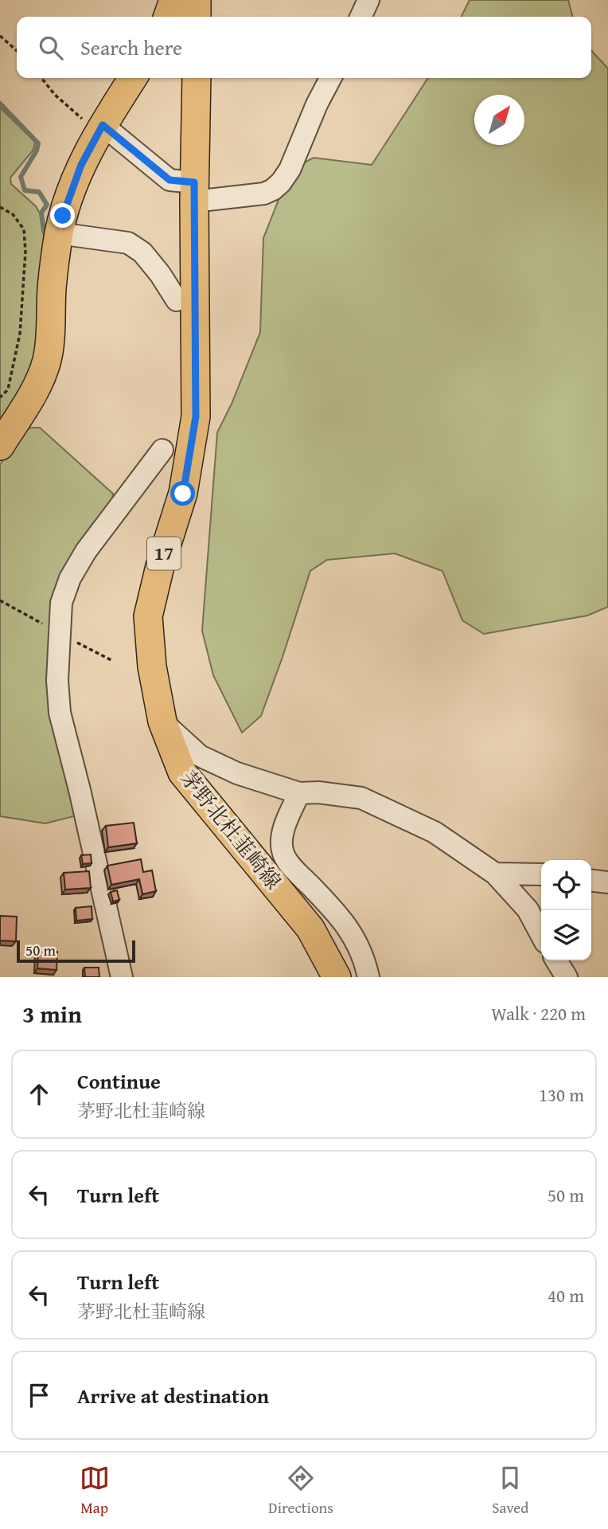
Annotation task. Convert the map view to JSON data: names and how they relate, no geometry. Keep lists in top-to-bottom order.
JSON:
{
  "streets": {
    "main road": ["17", "茅野北杜韮崎線"]
  },
  "scale_bar": "50 m",
  "north": "top right",
  "page": {
    "search": "Search here",
    "scale": "50 m",
    "heading": ["3 min", "Walk · 220 m"],
    "list": [
      ["Continue", "茅野北杜韮崎線", "130 m"],
      ["Turn left", "50 m"],
      ["Turn left", "茅野北杜韮崎線", "40 m"],
      "Arrive at destination"
    ],
    "nav": ["Map", "Directions", "Saved"]
  }
}
